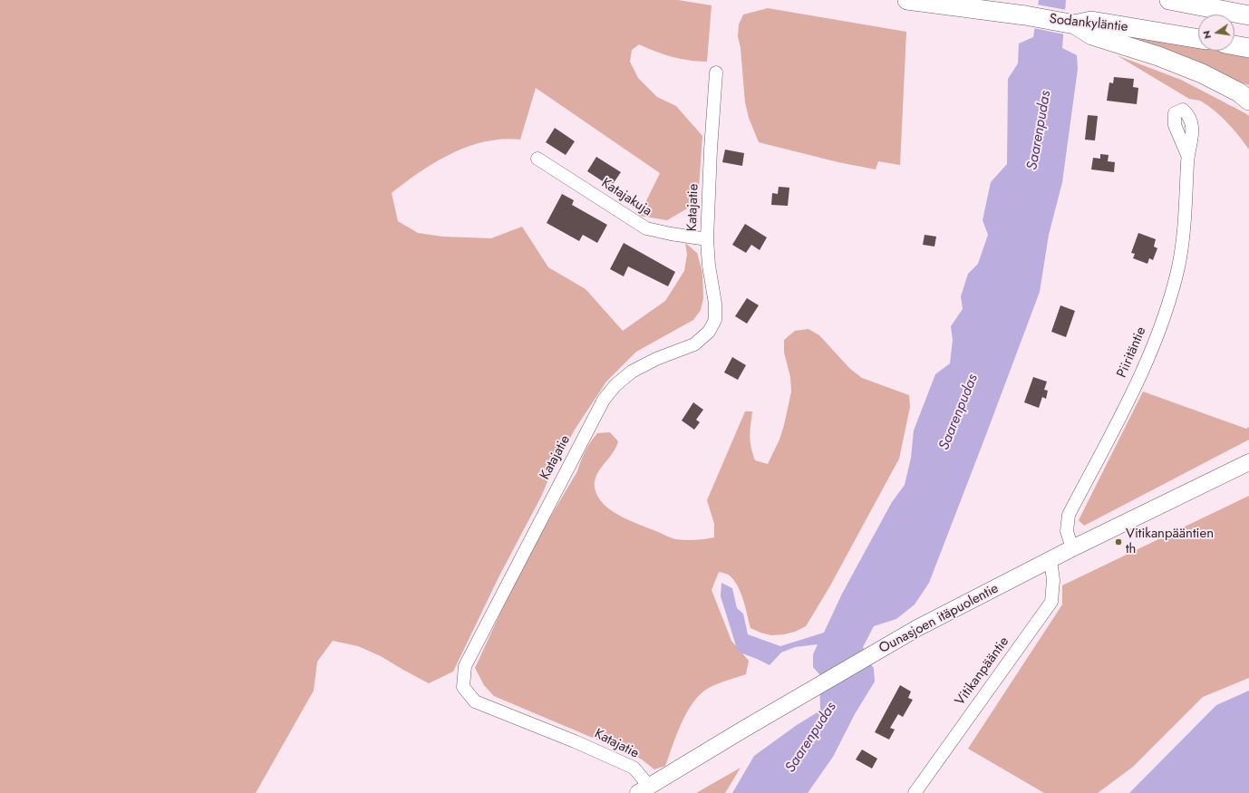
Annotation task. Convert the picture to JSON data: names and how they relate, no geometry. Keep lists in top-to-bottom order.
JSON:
{
  "streets": {
    "highway": ["Sodankyläntie"],
    "main road": ["Ounasjoen itäpuolentie"],
    "street": [
      "Katajakuja",
      "Katajatie",
      "Piiritäntie",
      "Vitikanpääntie"
    ]
  },
  "crossings": [
    ["Katajakuja", "Katajatie"],
    ["Katajatie", "Ounasjoen itäpuolentie"],
    ["Piiritäntie", "Ounasjoen itäpuolentie"],
    ["Ounasjoen itäpuolentie", "Vitikanpääntie"]
  ],
  "water": ["Saarenpudas"],
  "places": ["Vitikanpääntien th"],
  "north": "left"
}
